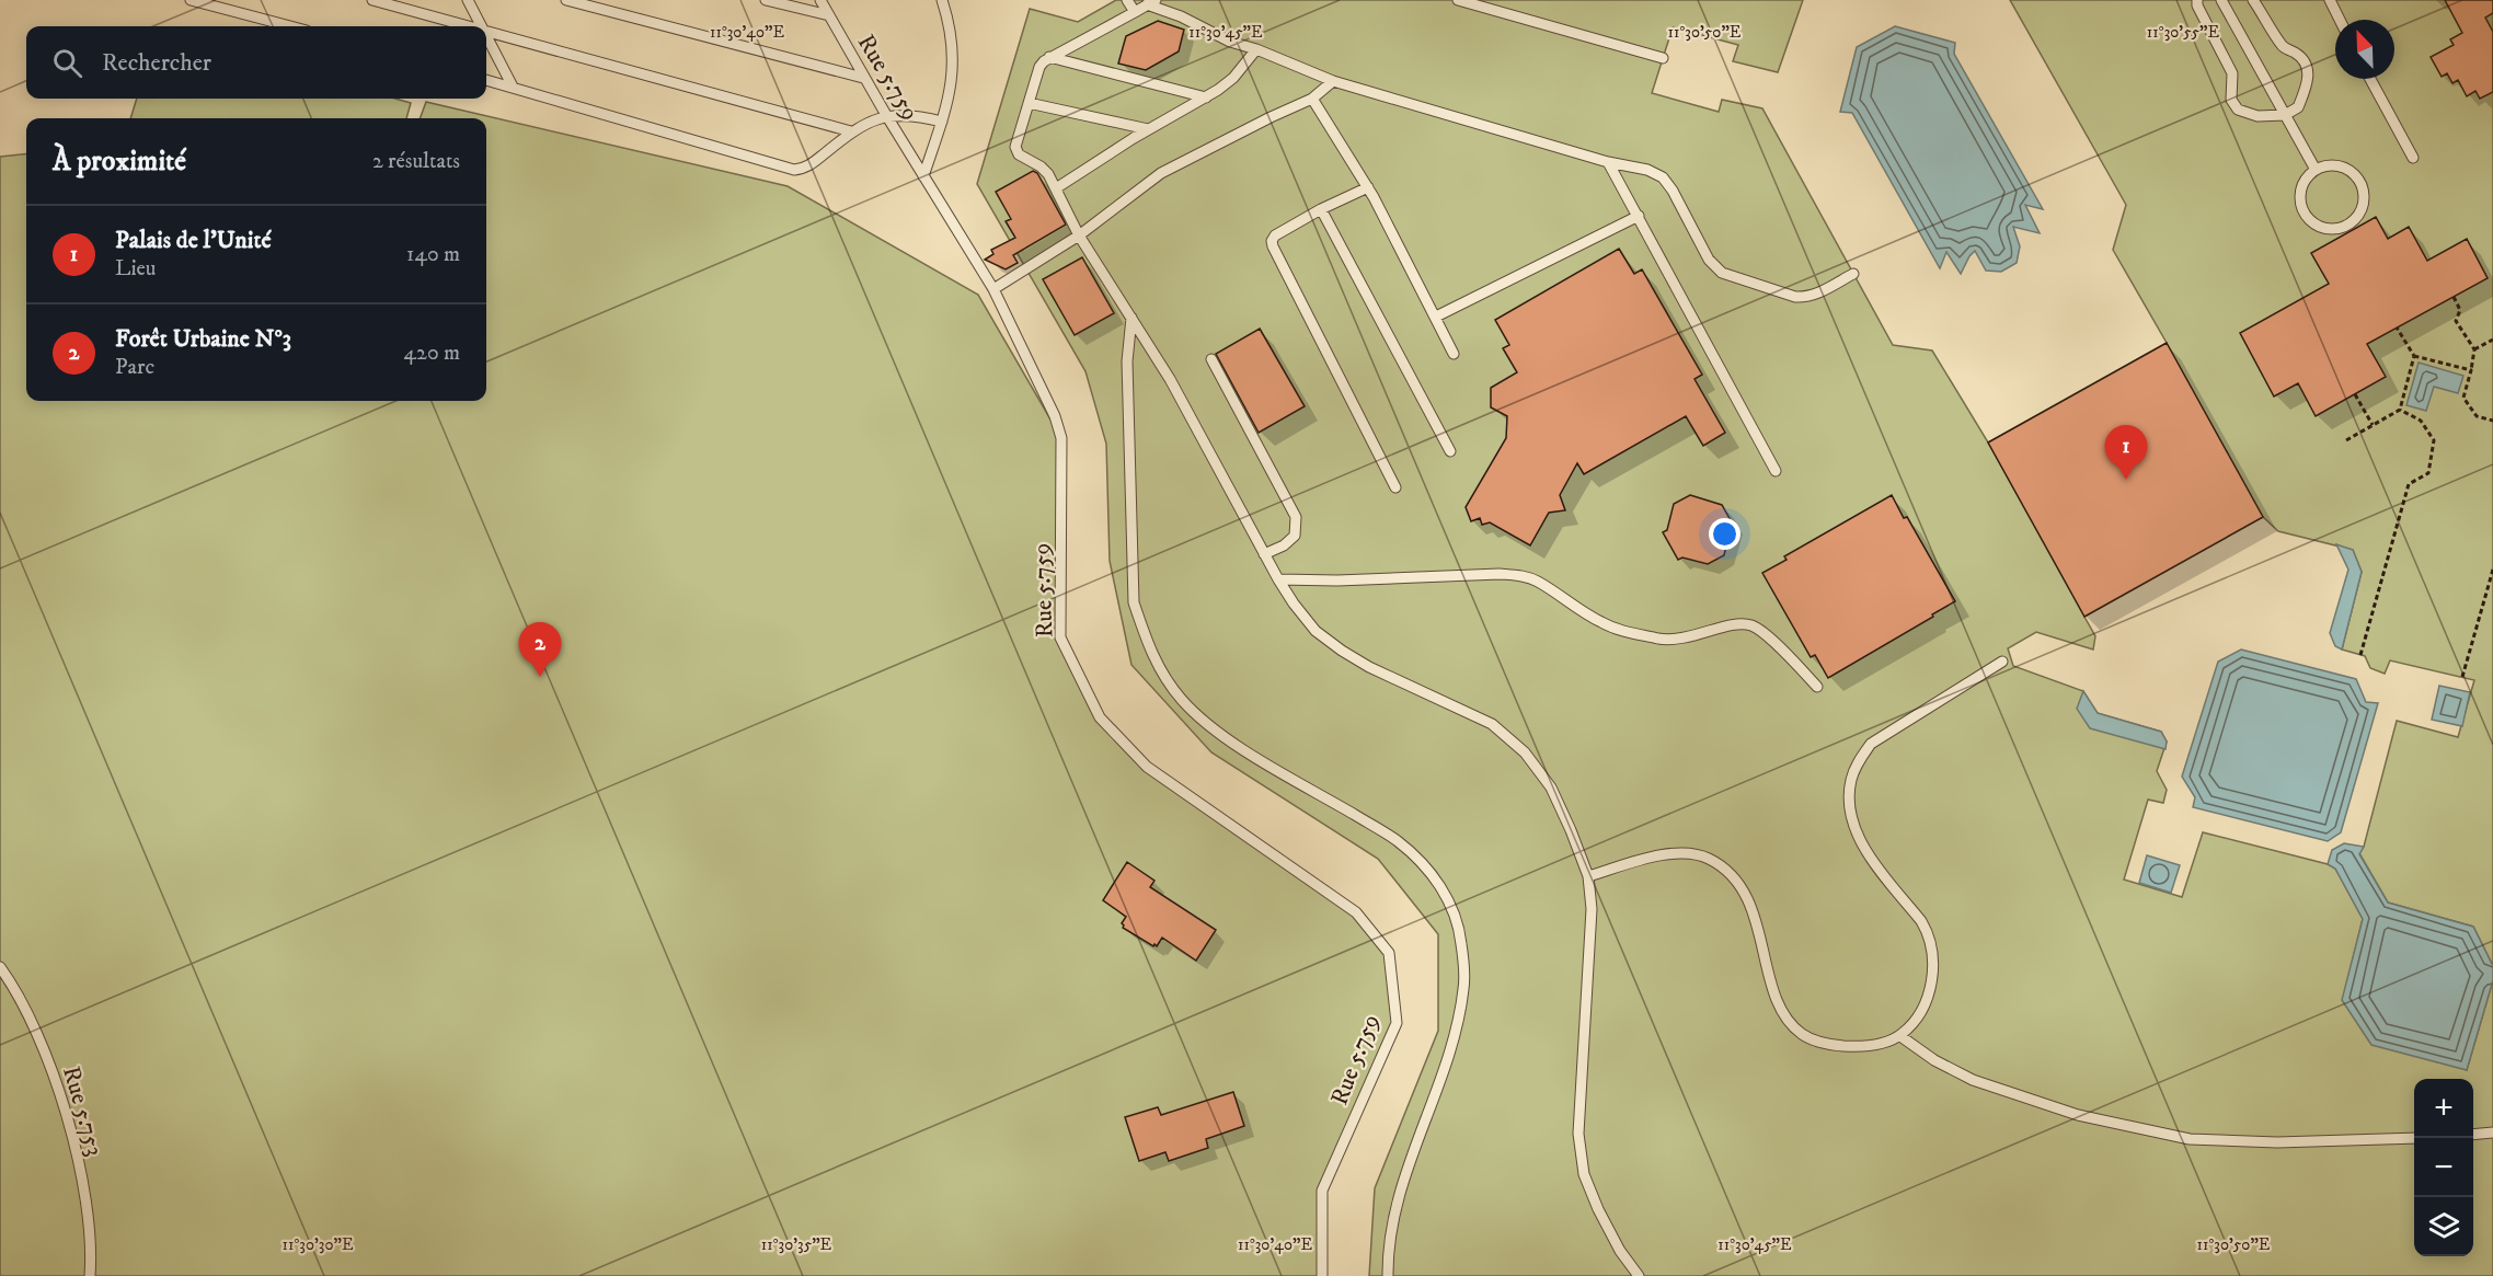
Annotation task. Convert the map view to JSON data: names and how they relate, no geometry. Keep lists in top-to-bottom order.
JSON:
{
  "streets": {
    "lane": ["Rue 5.759", "Rue 5.753"]
  },
  "north": "top left",
  "page": {
    "search": "Rechercher",
    "heading": ["À proximité", "2 résultats"],
    "list": [
      {
        "mark": "1",
        "name": "Palais de l'Unité",
        "note": "Lieu",
        "value": "140 m"
      },
      {
        "mark": "2",
        "name": "Forêt Urbaine N°3",
        "note": "Parc",
        "value": "420 m"
      }
    ],
    "pins": ["1", "2"],
    "map_buttons": ["+", "−"]
  },
  "coordinates": [
    "11°30'40\"E",
    "11°30'45\"E",
    "11°30'50\"E",
    "11°30'55\"E",
    "11°30'30\"E",
    "11°30'35\"E"
  ]
}
